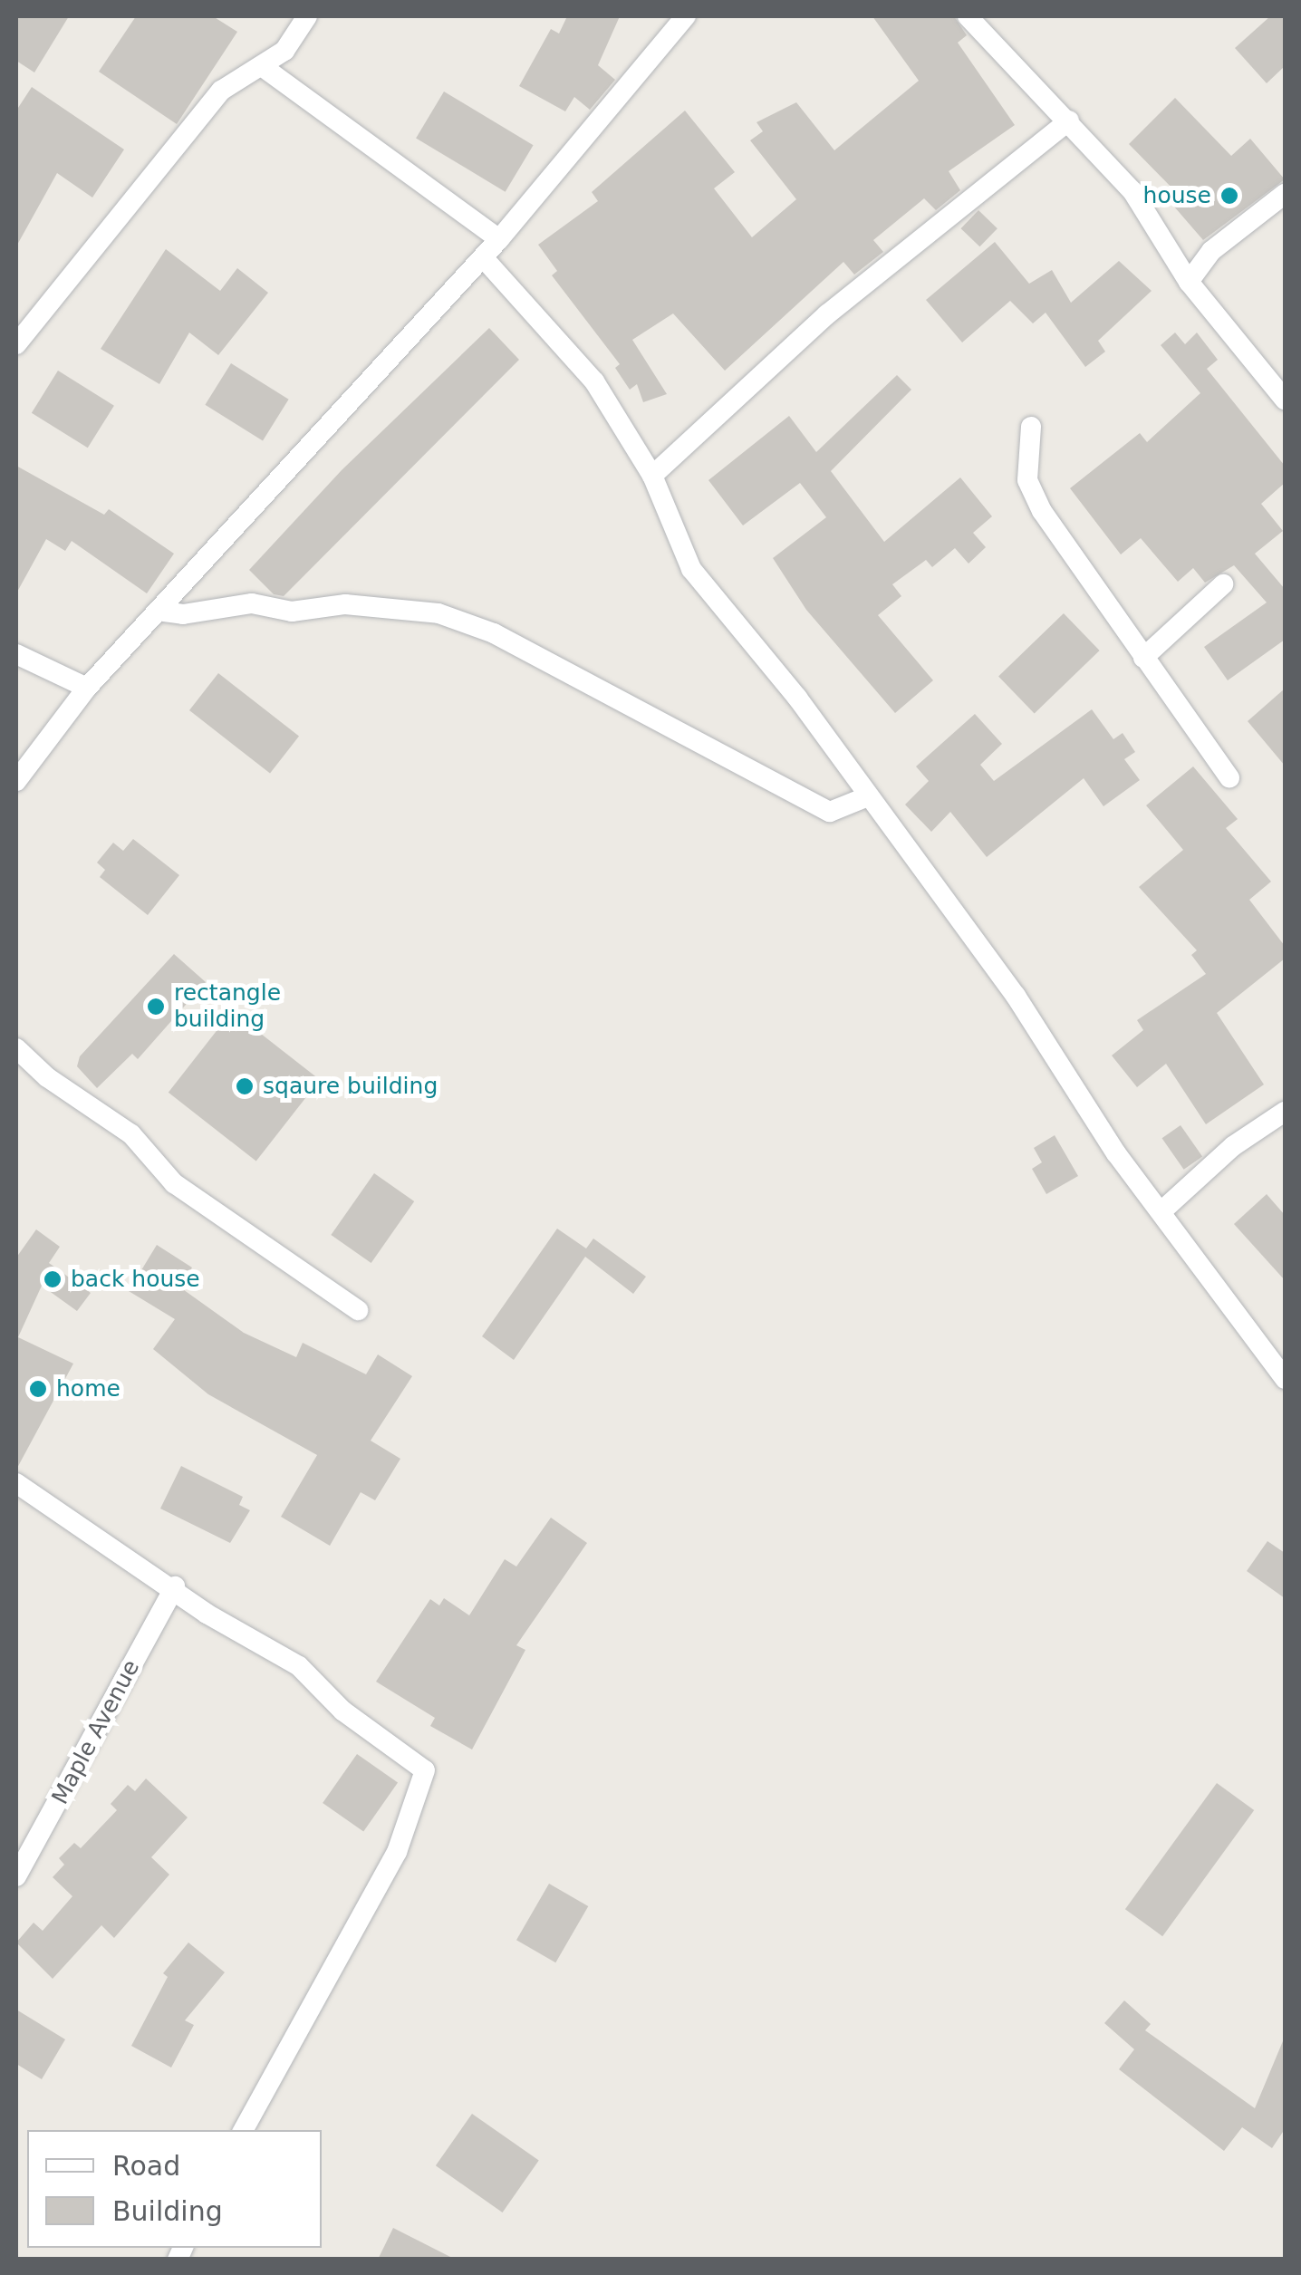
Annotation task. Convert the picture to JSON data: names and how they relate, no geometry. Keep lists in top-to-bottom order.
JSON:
{
  "streets": {
    "street": ["Maple Avenue"]
  },
  "places": [
    "house",
    "rectangle building",
    "sqaure building",
    "back house",
    "home"
  ],
  "legend": ["Road", "Building"]
}
